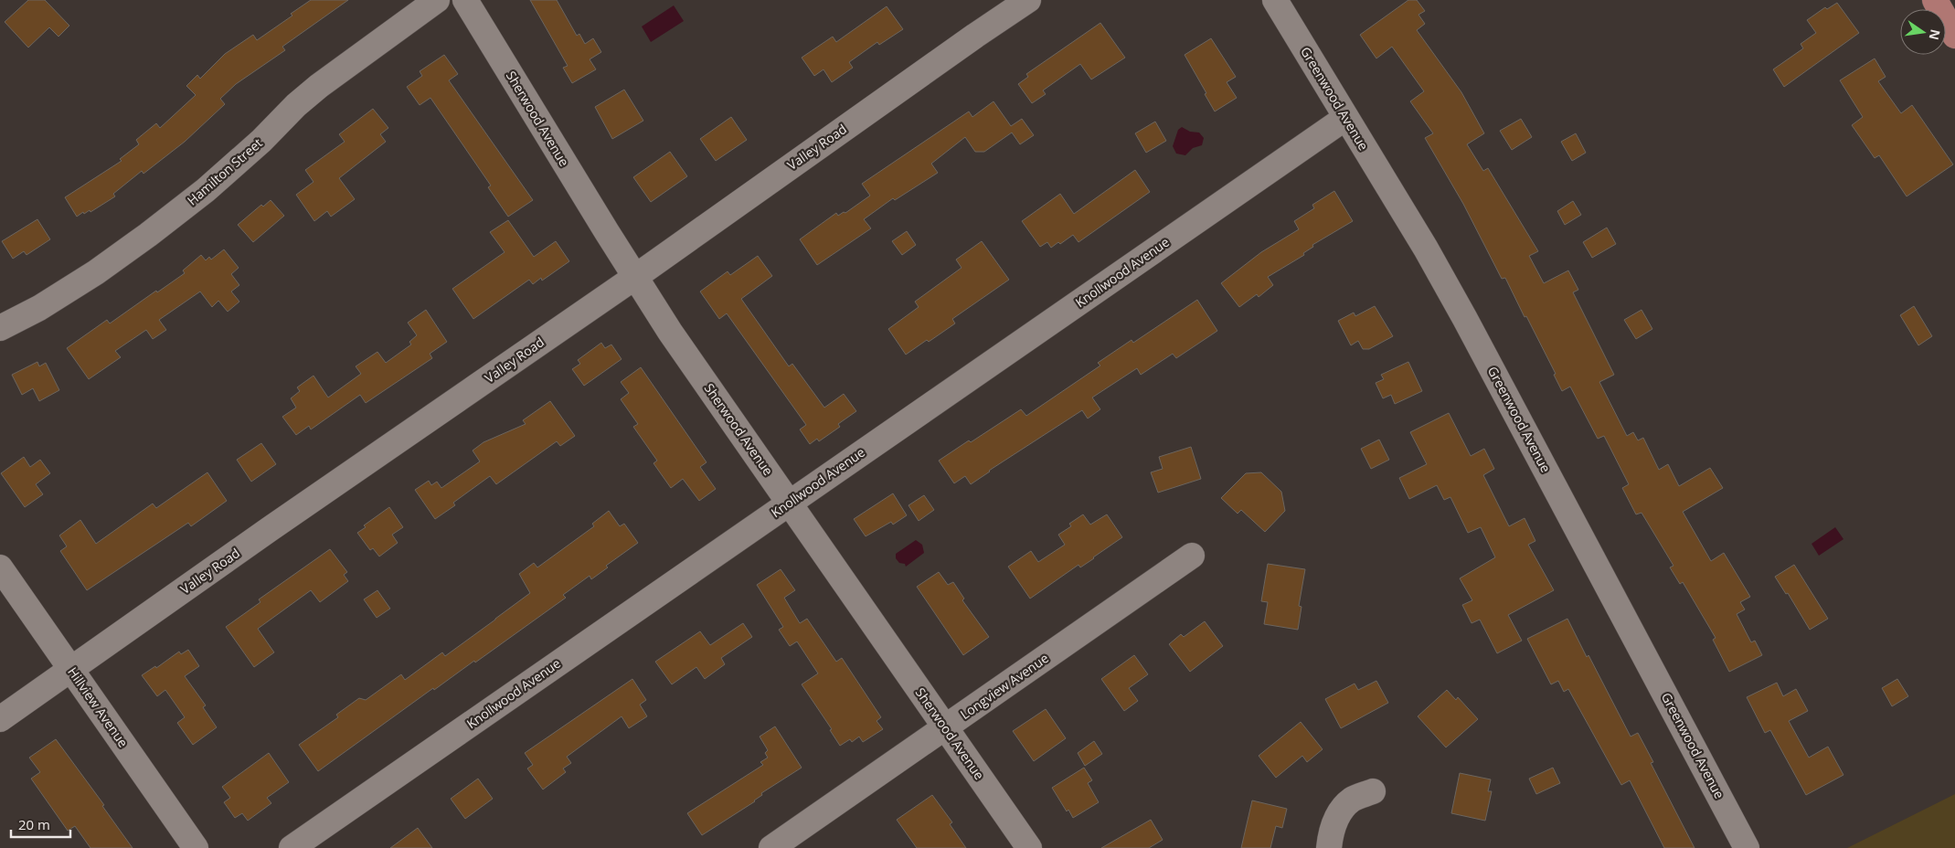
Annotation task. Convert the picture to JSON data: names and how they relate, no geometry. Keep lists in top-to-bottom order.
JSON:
{
  "streets": {
    "street": [
      "Greenwood Avenue",
      "Sherwood Avenue",
      "Valley Road",
      "Hamilton Street",
      "Knollwood Avenue",
      "Longview Avenue",
      "Hillview Avenue"
    ]
  },
  "crossings": [
    ["Greenwood Avenue", "Knollwood Avenue"],
    ["Sherwood Avenue", "Valley Road"],
    ["Sherwood Avenue", "Knollwood Avenue"],
    ["Sherwood Avenue", "Longview Avenue"],
    ["Valley Road", "Hillview Avenue"]
  ],
  "scale_bar": "20 m",
  "north": "right"
}
